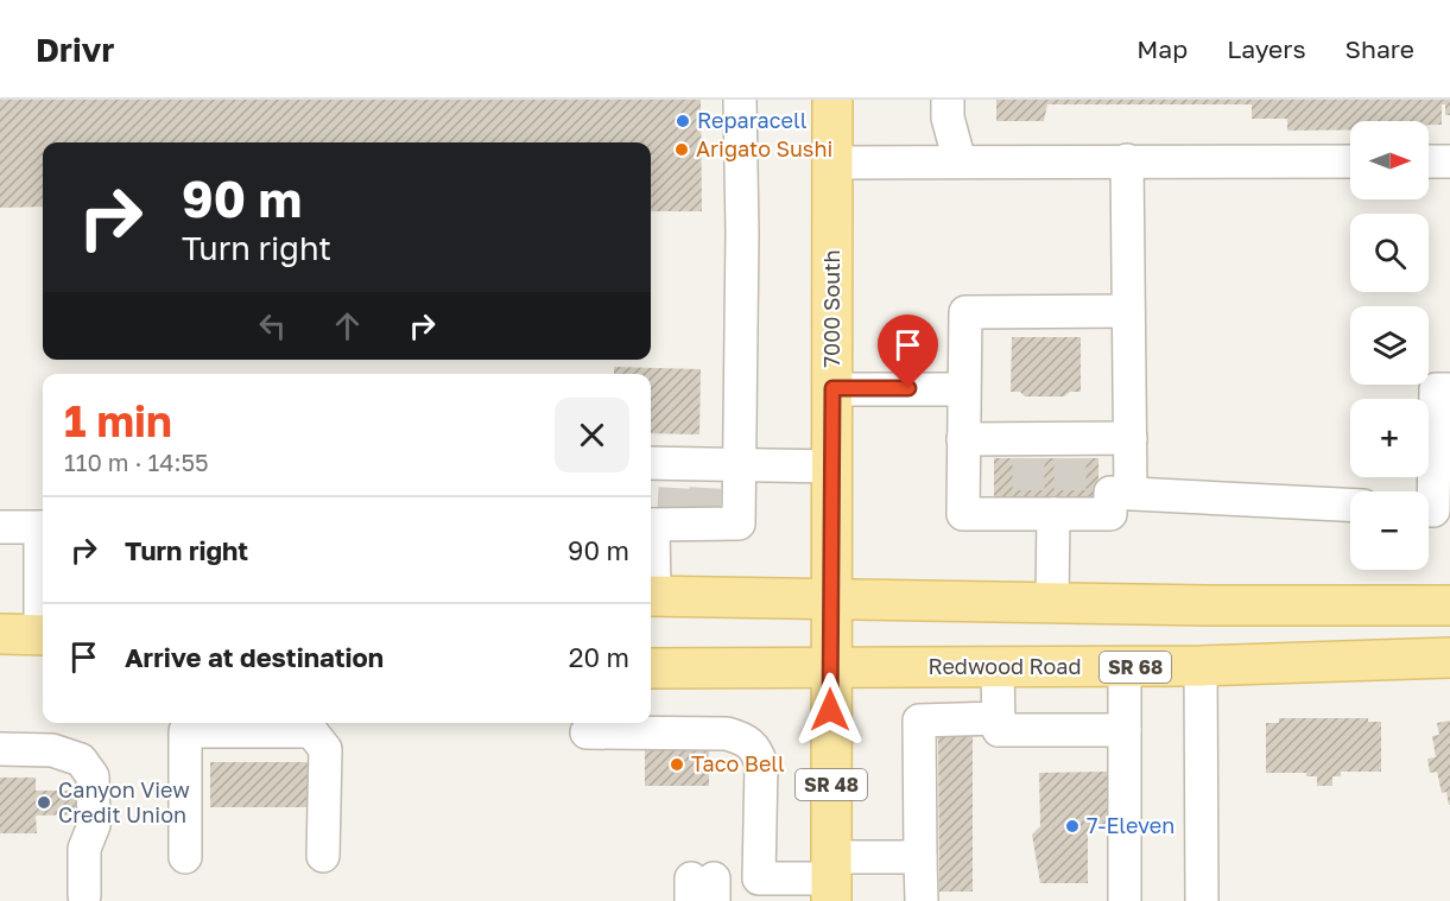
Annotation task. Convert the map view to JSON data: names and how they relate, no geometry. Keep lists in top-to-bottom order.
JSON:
{
  "streets": {
    "main road": [
      "7000 South",
      "Redwood Road",
      "SR 68",
      "SR 48"
    ]
  },
  "crossings": [
    ["7000 South", "Redwood Road"]
  ],
  "places": [
    "Reparacell",
    "Arigato Sushi",
    "Taco Bell",
    "Canyon View Credit Union",
    "7-Eleven"
  ],
  "north": "right",
  "page": {
    "header": "Drivr",
    "nav": ["Map", "Layers", "Share"],
    "map_buttons": ["+", "−"],
    "turn": ["90 m", "Turn right"],
    "heading": ["1 min", "110 m · 14:55"],
    "list": [
      {
        "name": "Turn right",
        "value": "90 m"
      },
      {
        "name": "Arrive at destination",
        "value": "20 m"
      }
    ]
  }
}
